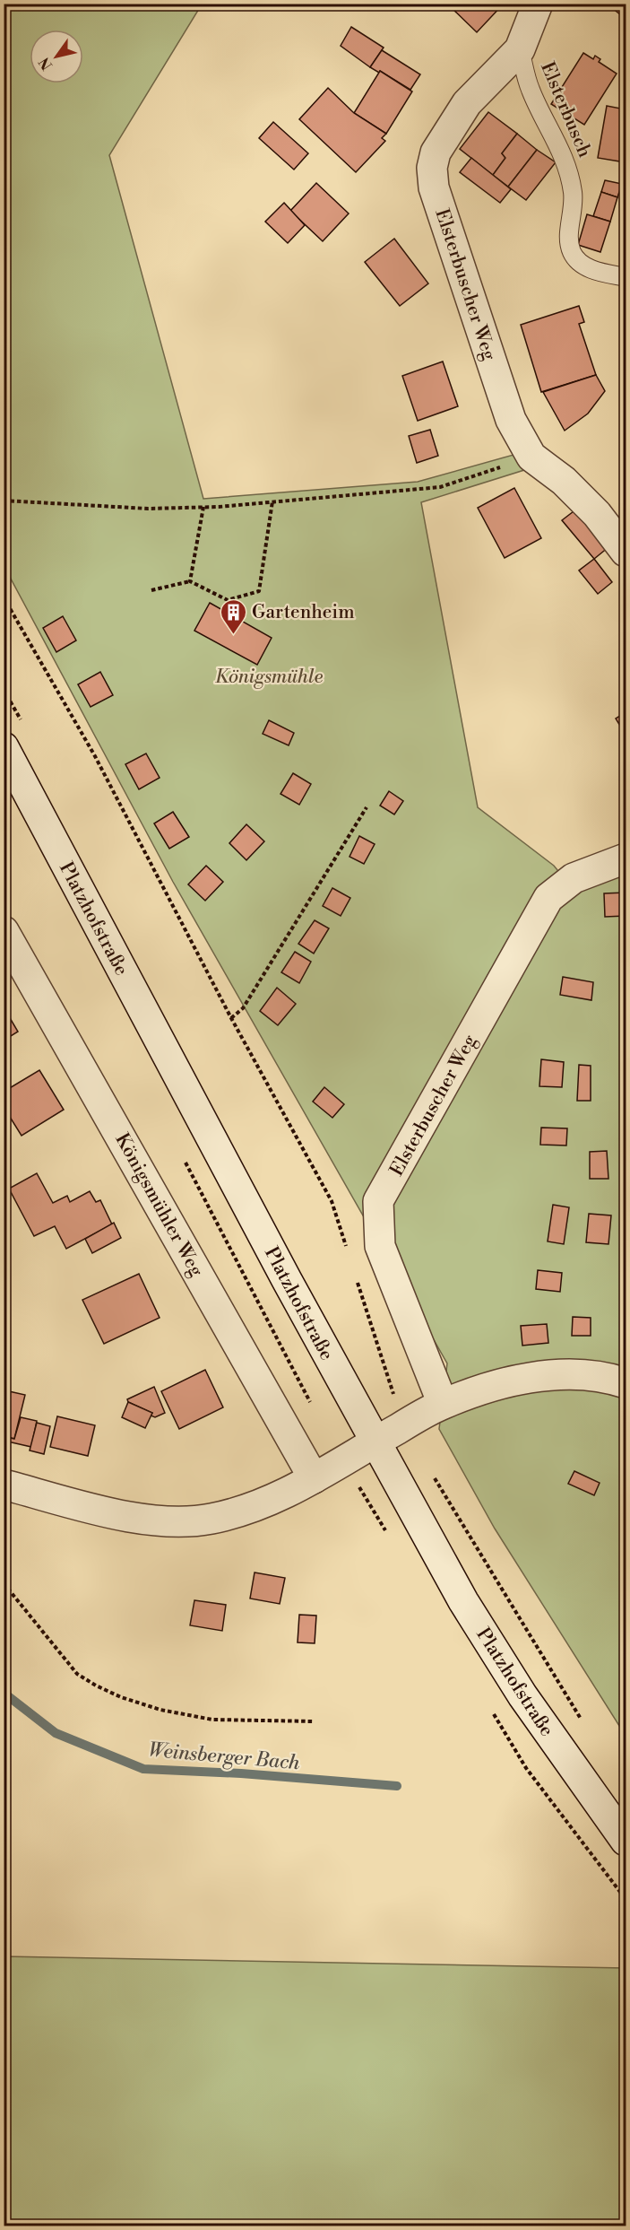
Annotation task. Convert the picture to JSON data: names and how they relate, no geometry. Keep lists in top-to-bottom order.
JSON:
{
  "streets": {
    "street": ["Elsterbuscher Weg", "Platzhofstraße", "Königsmühler Weg"],
    "lane": ["Elsterbusch"]
  },
  "crossings": [
    ["Elsterbusch", "Elsterbuscher Weg"]
  ],
  "water": ["Weinsberger Bach"],
  "parks": ["Königsmühle"],
  "places": {
    "building": ["Gartenheim"]
  },
  "north": "bottom left"
}
